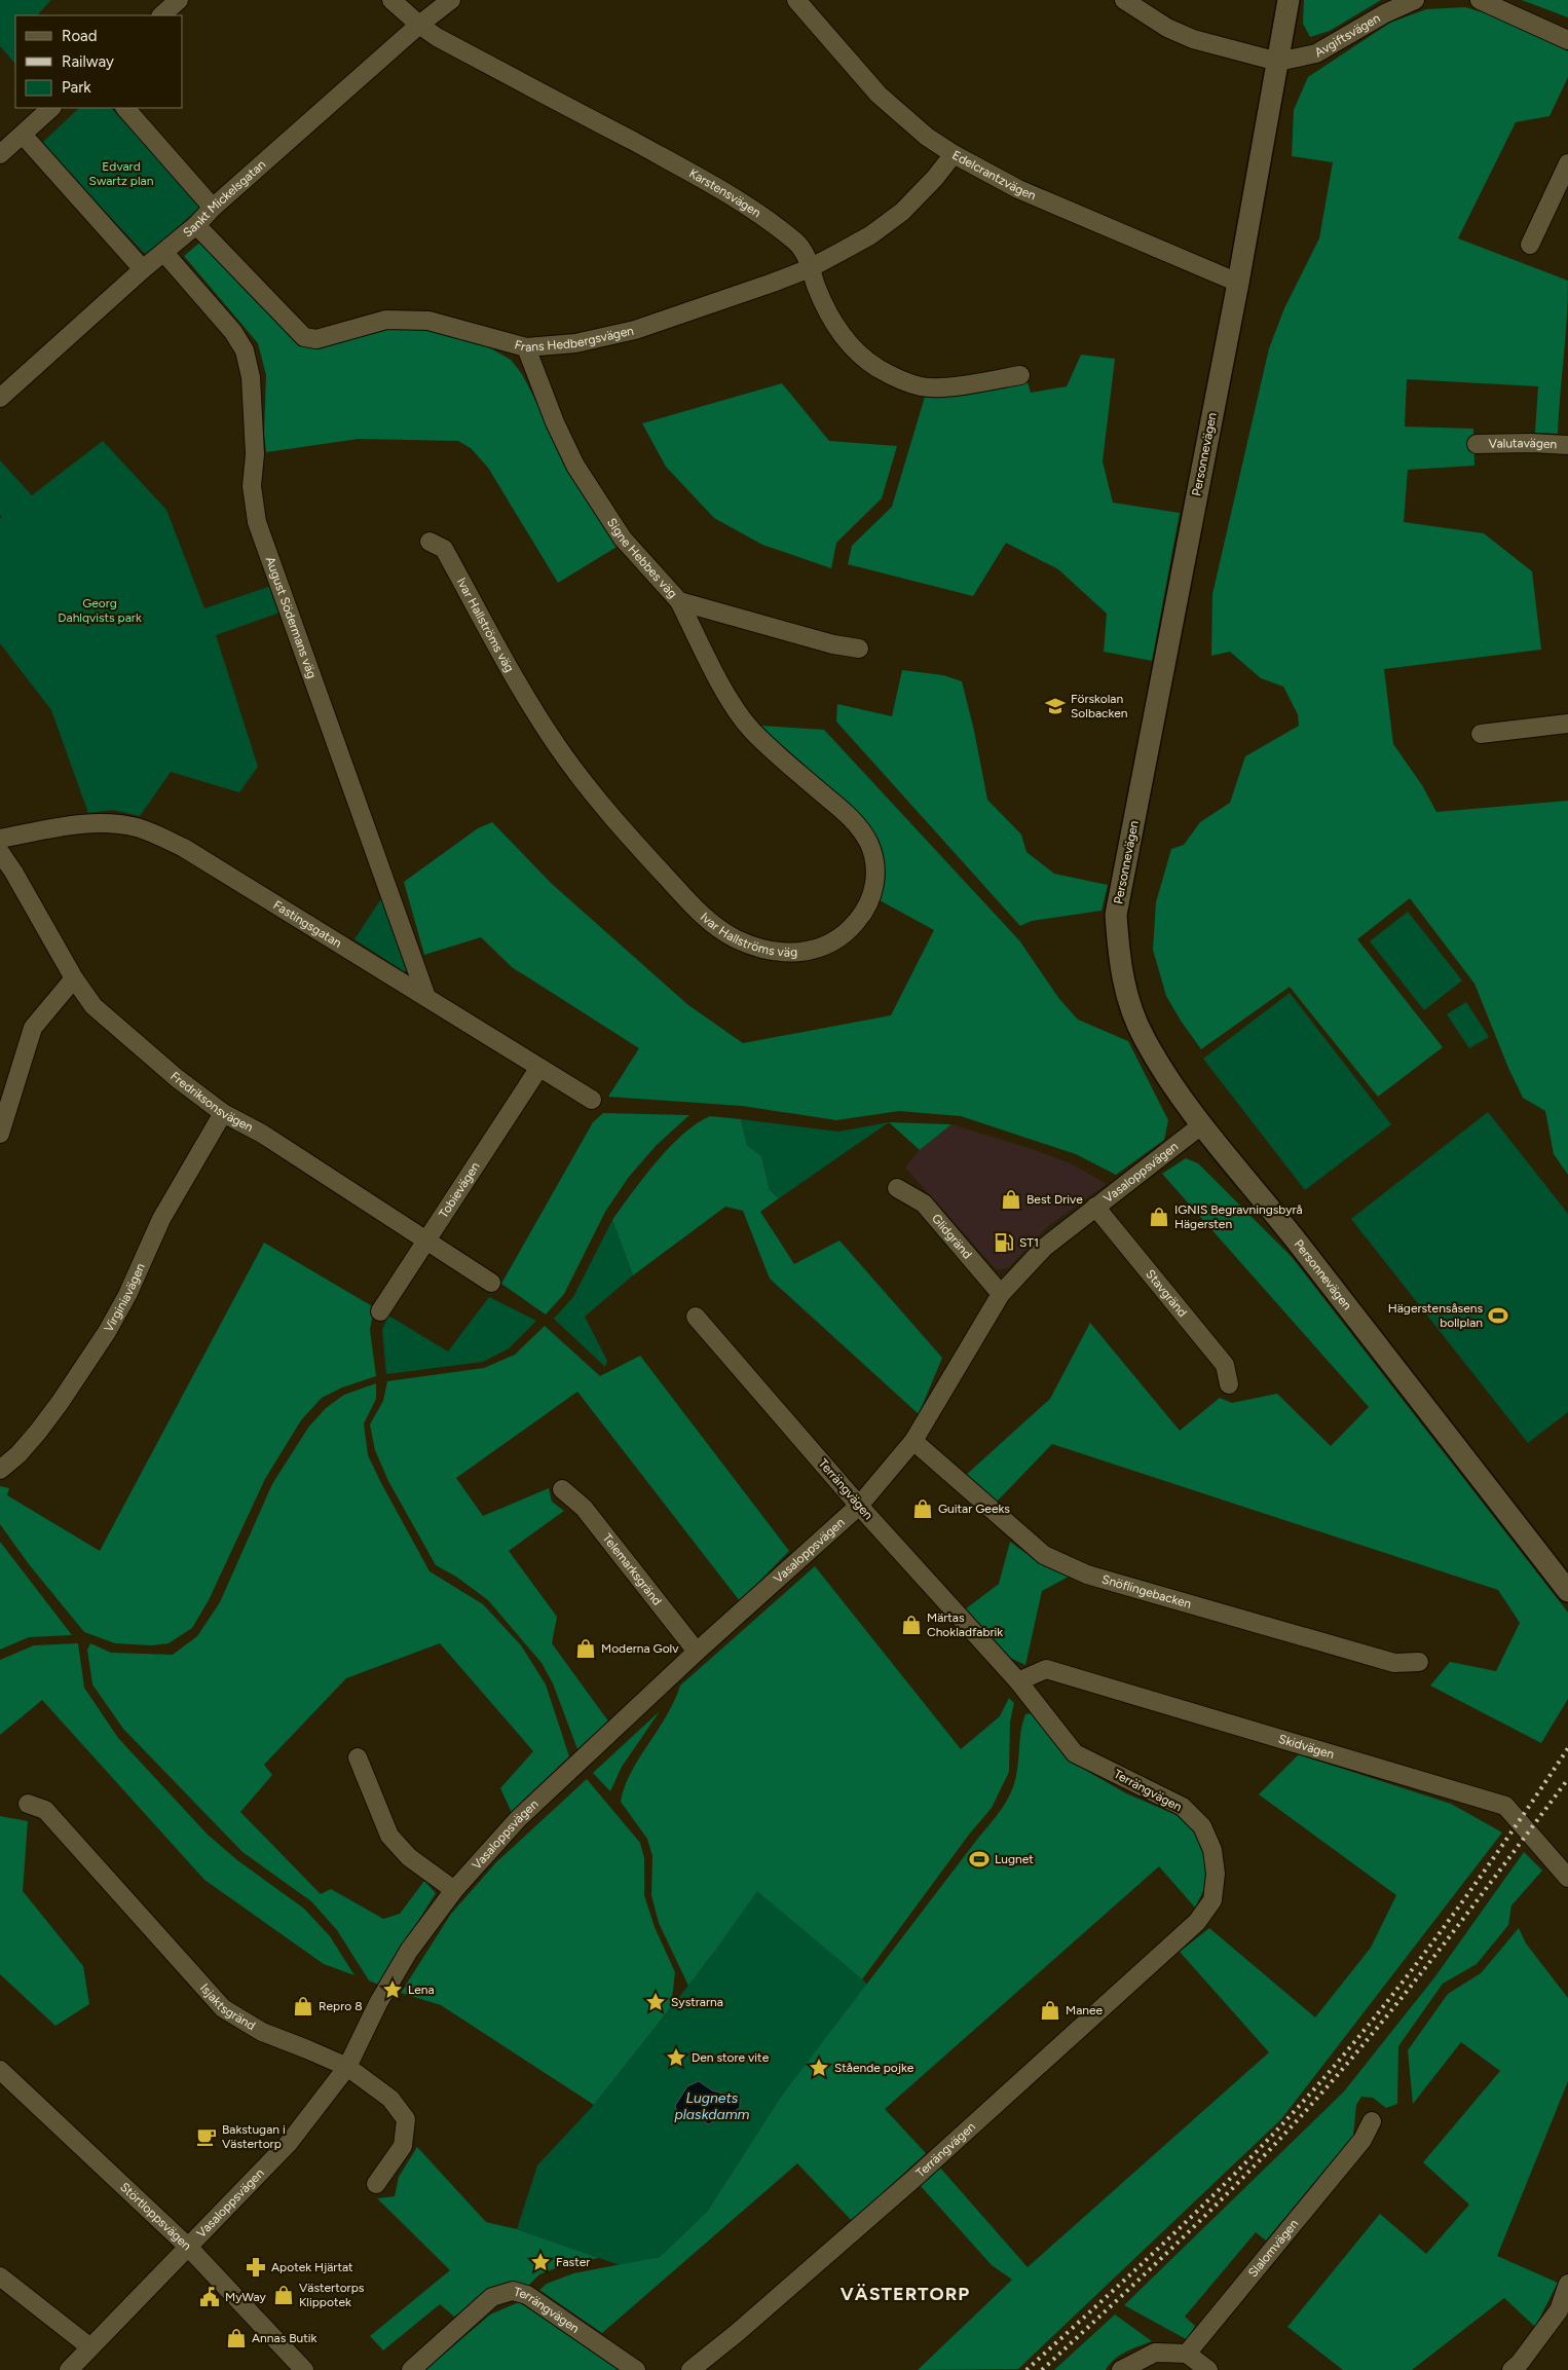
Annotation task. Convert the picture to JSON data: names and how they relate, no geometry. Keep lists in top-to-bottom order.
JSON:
{
  "streets": {
    "street": [
      "Avgiftsvägen",
      "Edelcrantzvägen",
      "Karstensvägen",
      "Sankt Mickelsgatan",
      "Frans Hedbergsvägen",
      "Valutavägen",
      "Personnevägen",
      "Signe Hebbes väg",
      "August Södermans väg",
      "Ivar Hallströms väg",
      "Fastingsgatan",
      "Fredriksonsvägen",
      "Vasaloppsvägen",
      "Tobievägen",
      "Glidgränd",
      "Stavgränd",
      "Virginiavägen",
      "Terrängvägen",
      "Telemarksgränd",
      "Snöflingebacken",
      "Skidvägen",
      "Isjaktsgränd",
      "Störtloppsvägen",
      "Slalomvägen"
    ]
  },
  "crossings": [
    ["Avgiftsvägen", "Personnevägen"],
    ["Edelcrantzvägen", "Frans Hedbergsvägen"],
    ["Edelcrantzvägen", "Personnevägen"],
    ["Karstensvägen", "Sankt Mickelsgatan"],
    ["Karstensvägen", "Frans Hedbergsvägen"],
    ["Sankt Mickelsgatan", "Frans Hedbergsvägen"],
    ["Sankt Mickelsgatan", "August Södermans väg"],
    ["Frans Hedbergsvägen", "Signe Hebbes väg"],
    ["Personnevägen", "Vasaloppsvägen"],
    ["Signe Hebbes väg", "Ivar Hallströms väg"],
    ["August Södermans väg", "Fastingsgatan"],
    ["Fastingsgatan", "Tobievägen"],
    ["Fredriksonsvägen", "Tobievägen"],
    ["Fredriksonsvägen", "Virginiavägen"],
    ["Vasaloppsvägen", "Glidgränd"],
    ["Vasaloppsvägen", "Stavgränd"],
    ["Vasaloppsvägen", "Terrängvägen"],
    ["Vasaloppsvägen", "Telemarksgränd"],
    ["Vasaloppsvägen", "Snöflingebacken"],
    ["Vasaloppsvägen", "Isjaktsgränd"],
    ["Vasaloppsvägen", "Störtloppsvägen"],
    ["Terrängvägen", "Skidvägen"]
  ],
  "districts": ["VÄSTERTORP"],
  "water": ["Lugnets plaskdamm"],
  "parks": ["Edvard Swartz plan", "Georg Dahlqvists park"],
  "places": {
    "school or university": ["Förskolan Solbacken"],
    "shop": [
      "Best Drive",
      "IGNIS Begravningsbyrå Hägersten",
      "Guitar Geeks",
      "Märtas Chokladfabrik",
      "Moderna Golv",
      "Repro 8",
      "Manee",
      "Västertorps Klippotek",
      "Annas Butik"
    ],
    "fuel station": ["ST1"],
    "sports": ["Hägerstensåsens bollplan", "Lugnet"],
    "place": [
      "Lena",
      "Systrarna",
      "Den store vite",
      "Stående pojke",
      "Faster"
    ],
    "cafe": ["Bakstugan i Västertorp"],
    "pharmacy": ["Apotek Hjärtat"],
    "public building": ["MyWay"]
  },
  "legend": ["Road", "Railway", "Park"]
}
